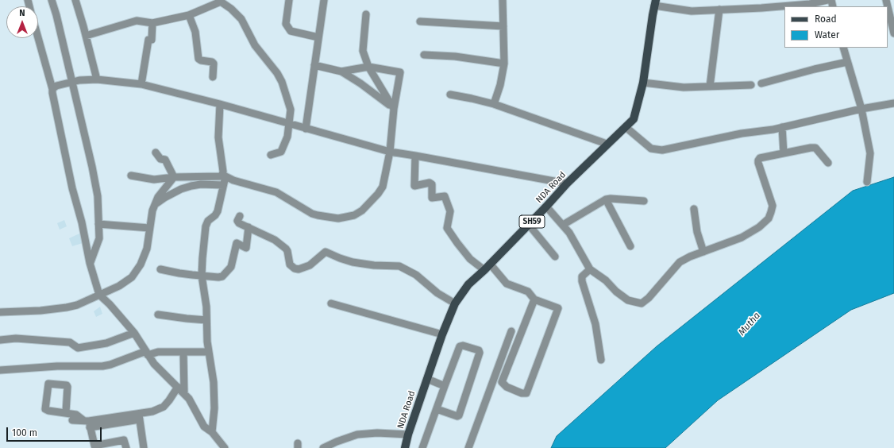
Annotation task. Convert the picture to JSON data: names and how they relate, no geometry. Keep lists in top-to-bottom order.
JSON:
{
  "streets": {
    "main road": ["NDA Road", "SH59"]
  },
  "water": ["Mutha"],
  "legend": ["Road", "Water"],
  "scale_bar": "100 m",
  "north": "top"
}
